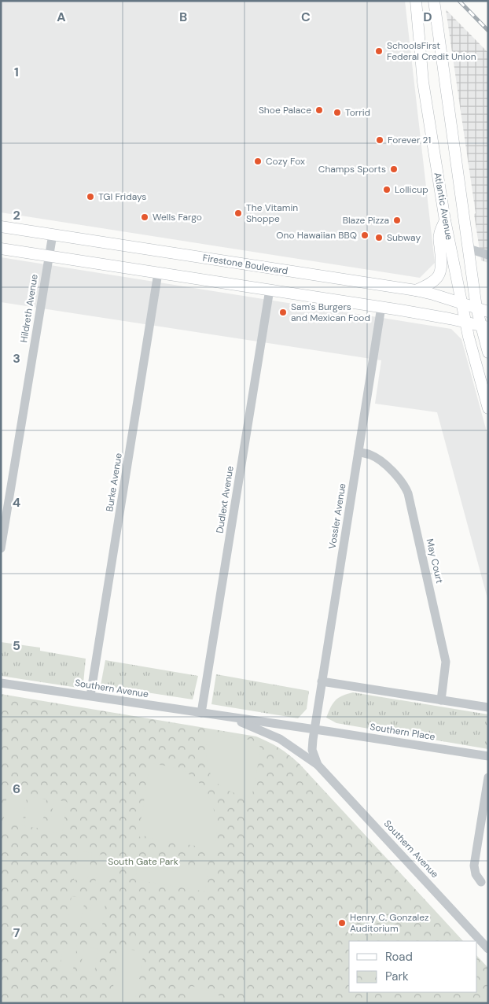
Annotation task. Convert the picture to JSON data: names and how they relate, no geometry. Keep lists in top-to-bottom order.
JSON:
{
  "streets": {
    "main road": ["Atlantic Avenue", "Firestone Boulevard"],
    "street": [
      "Hildreth Avenue",
      "Burke Avenue",
      "Dudlext Avenue",
      "Vossler Avenue",
      "May Court",
      "Southern Avenue",
      "Southern Place"
    ]
  },
  "crossings": [
    ["Atlantic Avenue", "Firestone Boulevard"],
    ["Firestone Boulevard", "Hildreth Avenue"],
    ["Burke Avenue", "Southern Avenue"],
    ["Dudlext Avenue", "Southern Avenue"],
    ["Vossler Avenue", "May Court"],
    ["Vossler Avenue", "Southern Avenue"],
    ["Vossler Avenue", "Southern Place"],
    ["Southern Avenue", "Southern Place"]
  ],
  "parks": ["South Gate Park"],
  "places": [
    "SchoolsFirst Federal Credit Union",
    "Shoe Palace",
    "Torrid",
    "Forever 21",
    "Cozy Fox",
    "Champs Sports",
    "Lollicup",
    "TGI Fridays",
    "The Vitamin Shoppe",
    "Wells Fargo",
    "Blaze Pizza",
    "Ono Hawaiian BBQ",
    "Subway",
    "Sam's Burgers and Mexican Food",
    "Henry C. Gonzalez Auditorium"
  ],
  "legend": ["Road", "Park"],
  "grid": {
    "columns": [
      "A",
      "B",
      "C",
      "D"
    ],
    "rows": [
      "1",
      "2",
      "3",
      "4",
      "5",
      "6",
      "7"
    ]
  }
}
